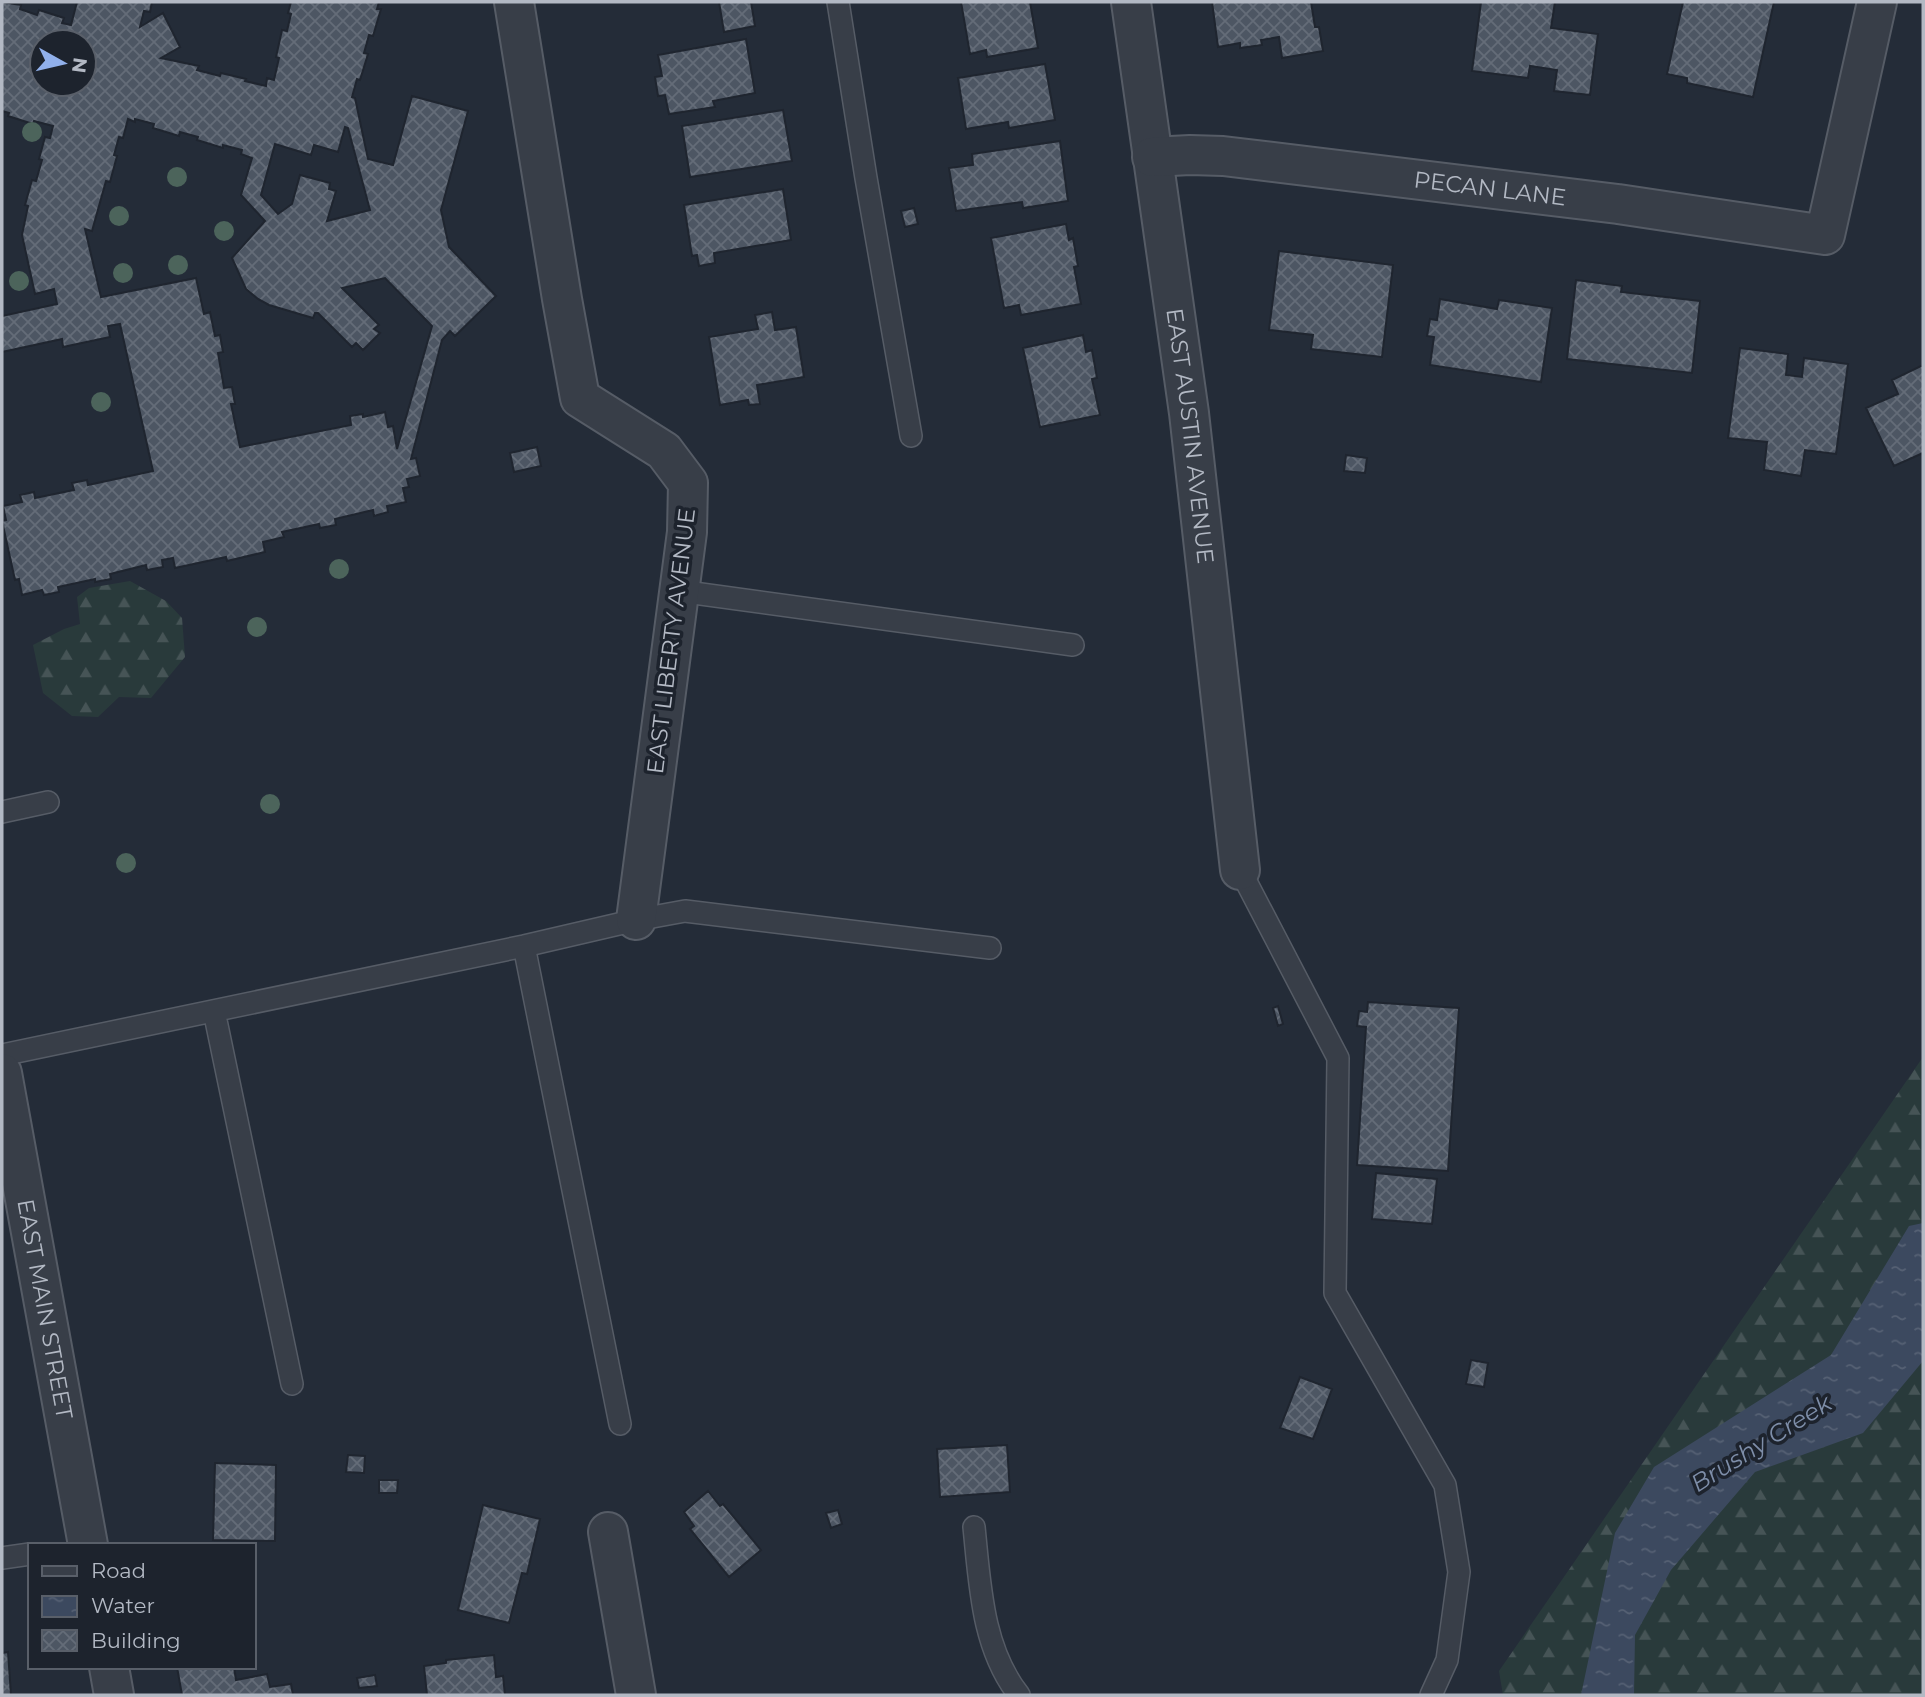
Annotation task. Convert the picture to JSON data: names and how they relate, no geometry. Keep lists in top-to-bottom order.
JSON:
{
  "streets": {
    "street": [
      "PECAN LANE",
      "EAST AUSTIN AVENUE",
      "EAST LIBERTY AVENUE",
      "EAST MAIN STREET"
    ]
  },
  "crossings": [
    ["PECAN LANE", "EAST AUSTIN AVENUE"]
  ],
  "water": ["Brushy Creek"],
  "legend": ["Road", "Water", "Building"],
  "north": "right"
}
